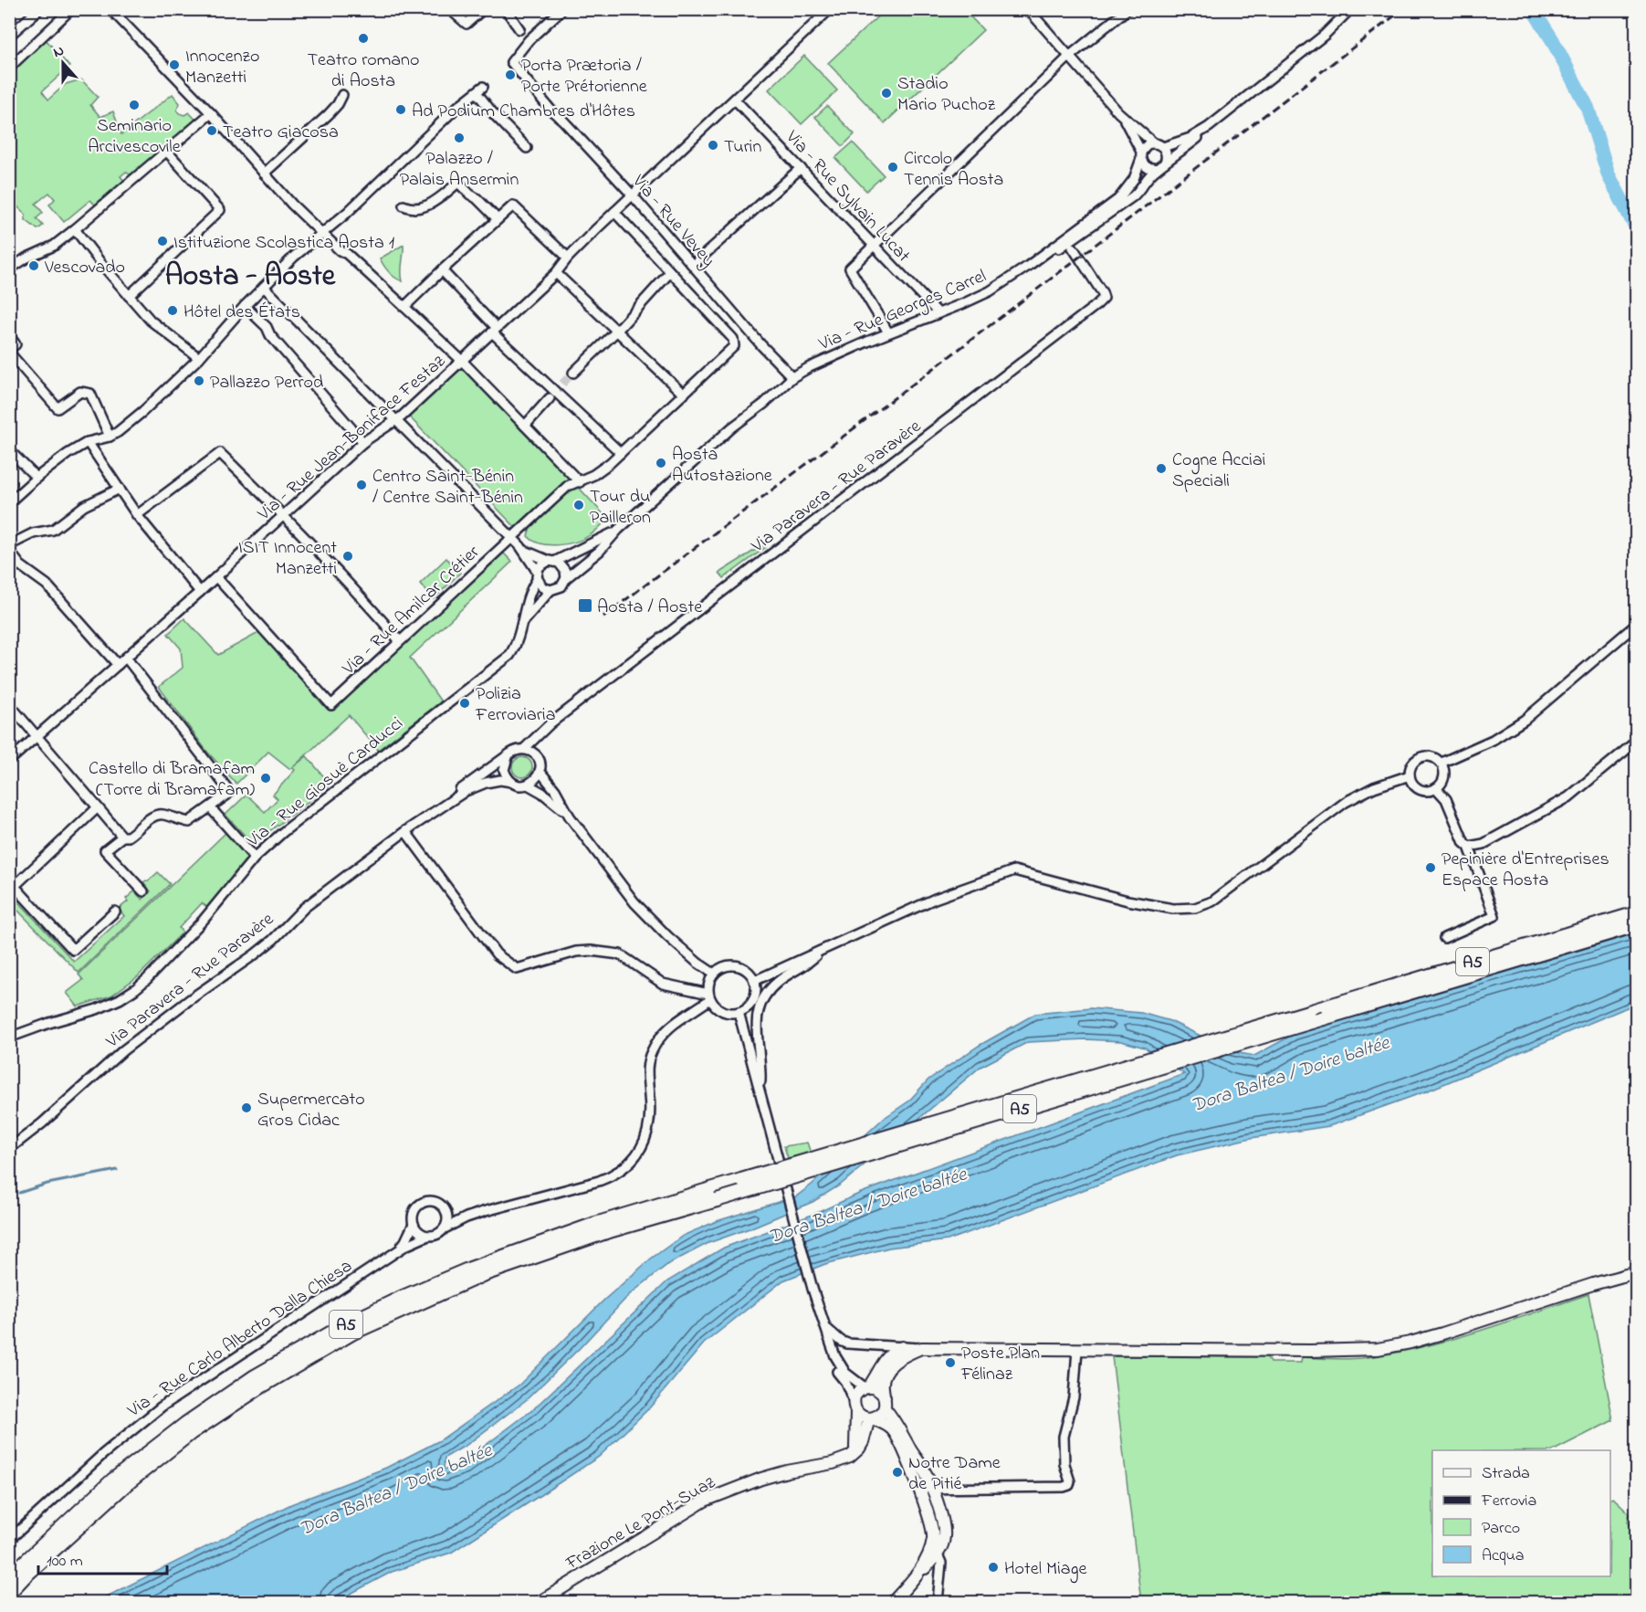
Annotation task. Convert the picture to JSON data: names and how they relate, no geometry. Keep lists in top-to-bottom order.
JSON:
{
  "streets": {
    "highway": ["A5"],
    "main road": ["Frazione Le Pont-Suaz"],
    "street": [
      "Via - Rue Sylvain Lucat",
      "Via - Rue Vevey",
      "Via - Rue Georges Carrel",
      "Via - Rue Jean-Boniface Festaz",
      "Via Paravera - Rue Paravère",
      "Via - Rue Amilcar Crétier",
      "Via - Rue Giosuè Carducci",
      "Via - Rue Carlo Alberto Dalla Chiesa"
    ]
  },
  "crossings": [
    ["Via - Rue Sylvain Lucat", "Via - Rue Georges Carrel"],
    ["Via - Rue Sylvain Lucat", "Via - Rue Jean-Boniface Festaz"],
    ["Via - Rue Vevey", "Via - Rue Georges Carrel"],
    ["Via - Rue Vevey", "Via - Rue Jean-Boniface Festaz"],
    ["Via - Rue Jean-Boniface Festaz", "Via - Rue Amilcar Crétier"]
  ],
  "districts": ["Aosta - Aoste"],
  "water": ["Dora Baltea / Doire baltée"],
  "places": {
    "other": [
      "Teatro romano di Aosta",
      "Innocenzo Manzetti",
      "Porta Prætoria / Porte Prétorienne",
      "Stadio Mario Puchoz",
      "Seminario Arcivescovile",
      "Ad Podium Chambres d'Hôtes",
      "Teatro Giacosa",
      "Palazzo / Palais Ansermin",
      "Turin",
      "Circolo Tennis Aosta",
      "Istituzione Scolastica Aosta 1",
      "Vescovado",
      "Hôtel des États",
      "Pallazzo Perrod",
      "Aosta Autostazione",
      "Cogne Acciai Speciali",
      "Centro Saint-Bénin / Centre Saint-Bénin",
      "Tour du Pailleron",
      "ISIT Innocent Manzetti",
      "Polizia Ferroviaria",
      "Castello di Bramafam (Torre di Bramafam)",
      "Pepinière d'Entreprises Espace Aosta",
      "Supermercato Gros Cidac",
      "Poste Plan Félinaz",
      "Notre Dame de Pitié",
      "Hotel Miage"
    ],
    "transit": ["Aosta / Aoste"]
  },
  "legend": [
    "Strada",
    "Ferrovia",
    "Parco",
    "Acqua"
  ],
  "scale_bar": "100 m",
  "north": "top"
}
